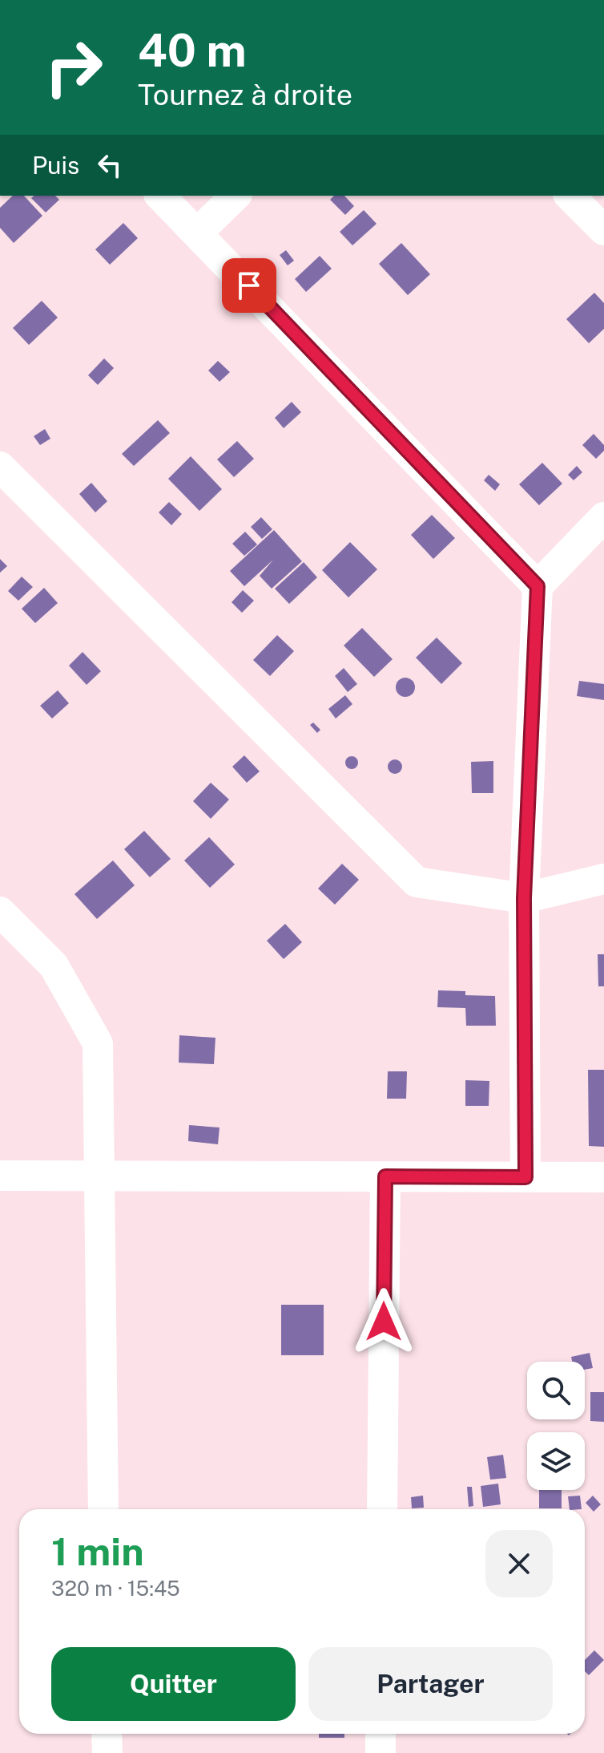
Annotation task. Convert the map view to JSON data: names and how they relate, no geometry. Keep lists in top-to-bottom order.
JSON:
{
  "page": {
    "turn": ["40 m", "Tournez à droite"],
    "then": "Puis",
    "heading": ["1 min", "320 m · 15:45"],
    "buttons": ["Quitter", "Partager"]
  }
}
